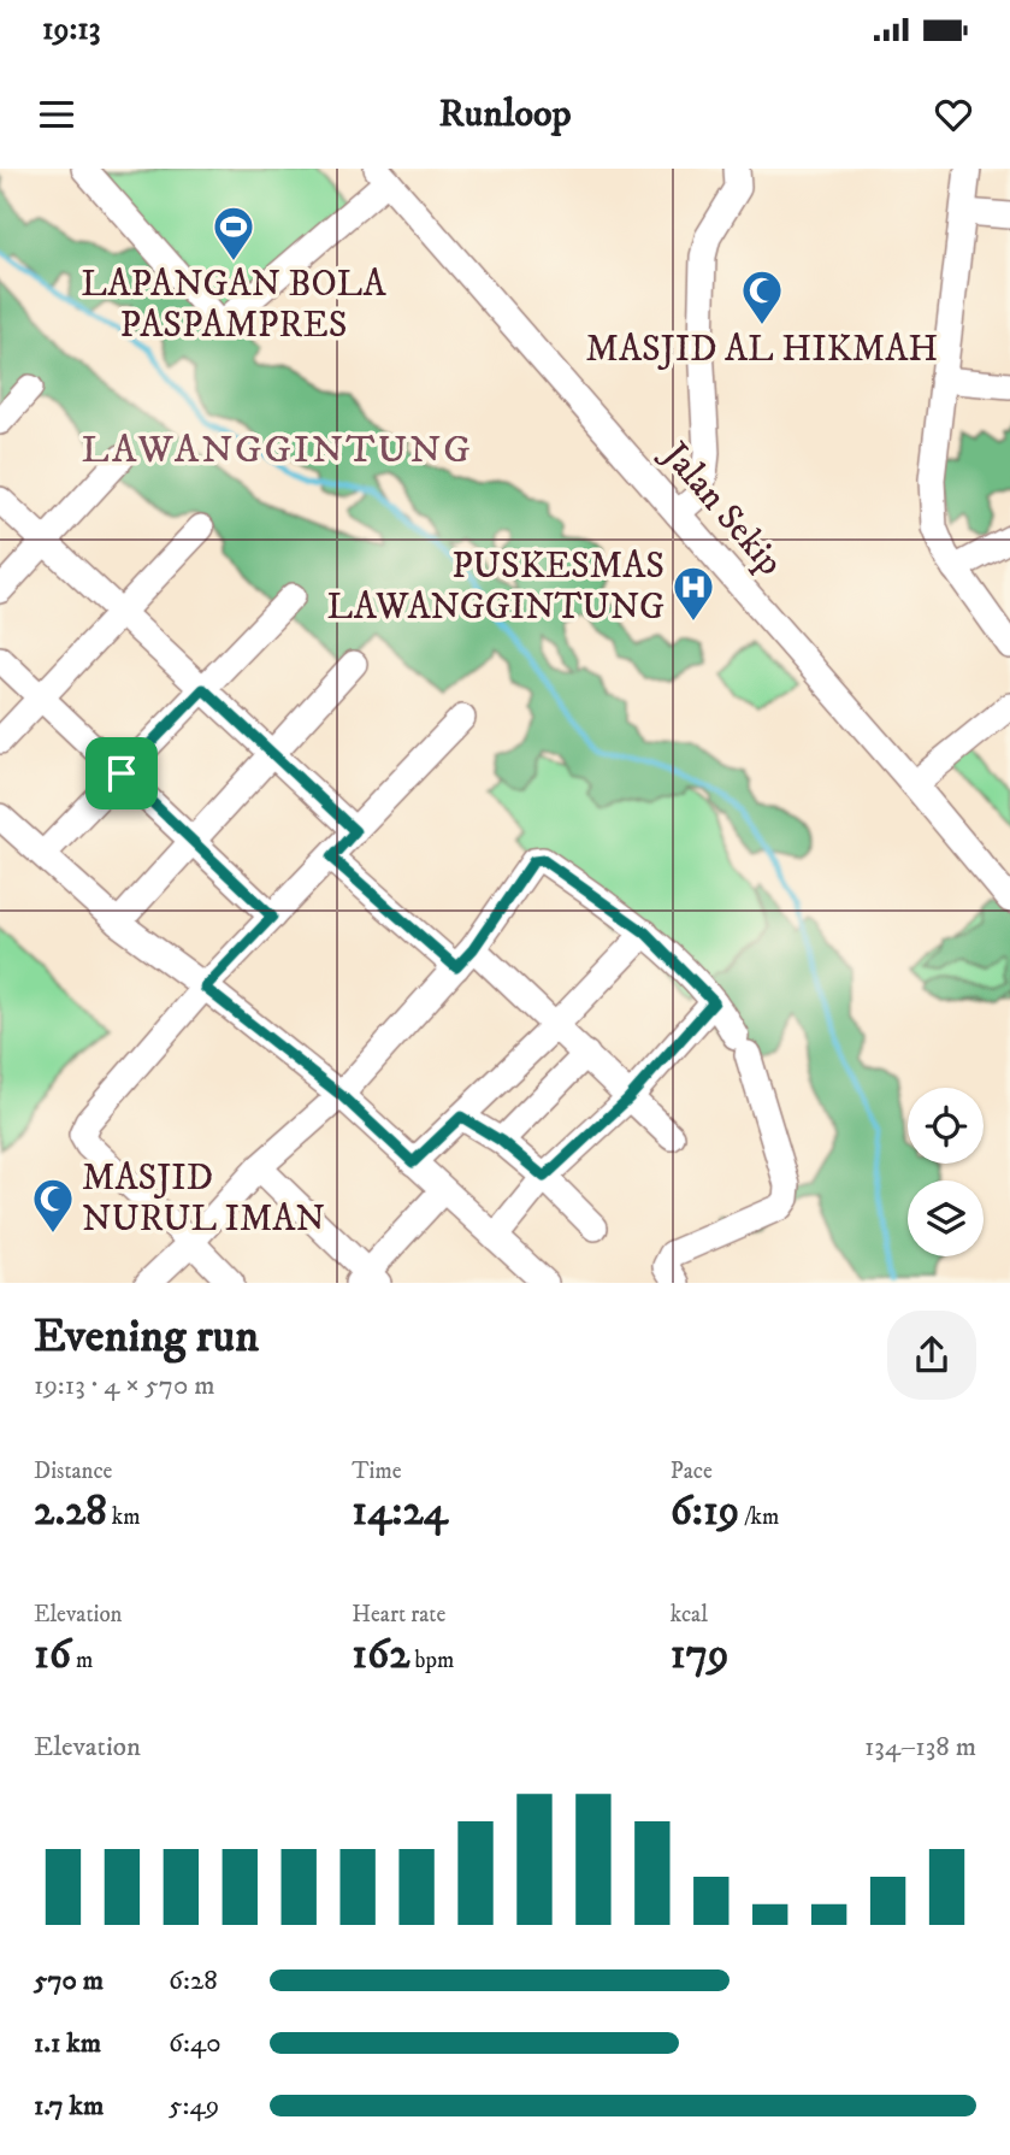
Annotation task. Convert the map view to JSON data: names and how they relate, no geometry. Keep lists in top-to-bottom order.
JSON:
{
  "streets": {
    "street": ["Jalan Sekip"]
  },
  "districts": ["LAWANGGINTUNG"],
  "places": {
    "sports": ["LAPANGAN BOLA PASPAMPRES"],
    "mosque": ["MASJID AL HIKMAH", "MASJID NURUL IMAN"],
    "hospital": ["PUSKESMAS LAWANGGINTUNG"]
  },
  "page": {
    "status": "19:13",
    "header": "Runloop",
    "heading": ["Evening run", "19:13 · 4 × 570 m"],
    "stats": [
      ["Distance", "2.28 km"],
      ["Time", "14:24"],
      ["Pace", "6:19 /km"],
      ["Elevation", "16 m"],
      ["Heart rate", "162 bpm"],
      ["kcal", "179"]
    ],
    "chart": ["Elevation", "134–138 m"],
    "list": [
      {
        "name": "570 m",
        "note": "6:28"
      },
      {
        "name": "1.1 km",
        "note": "6:40"
      },
      {
        "name": "1.7 km",
        "note": "5:49"
      }
    ]
  }
}
